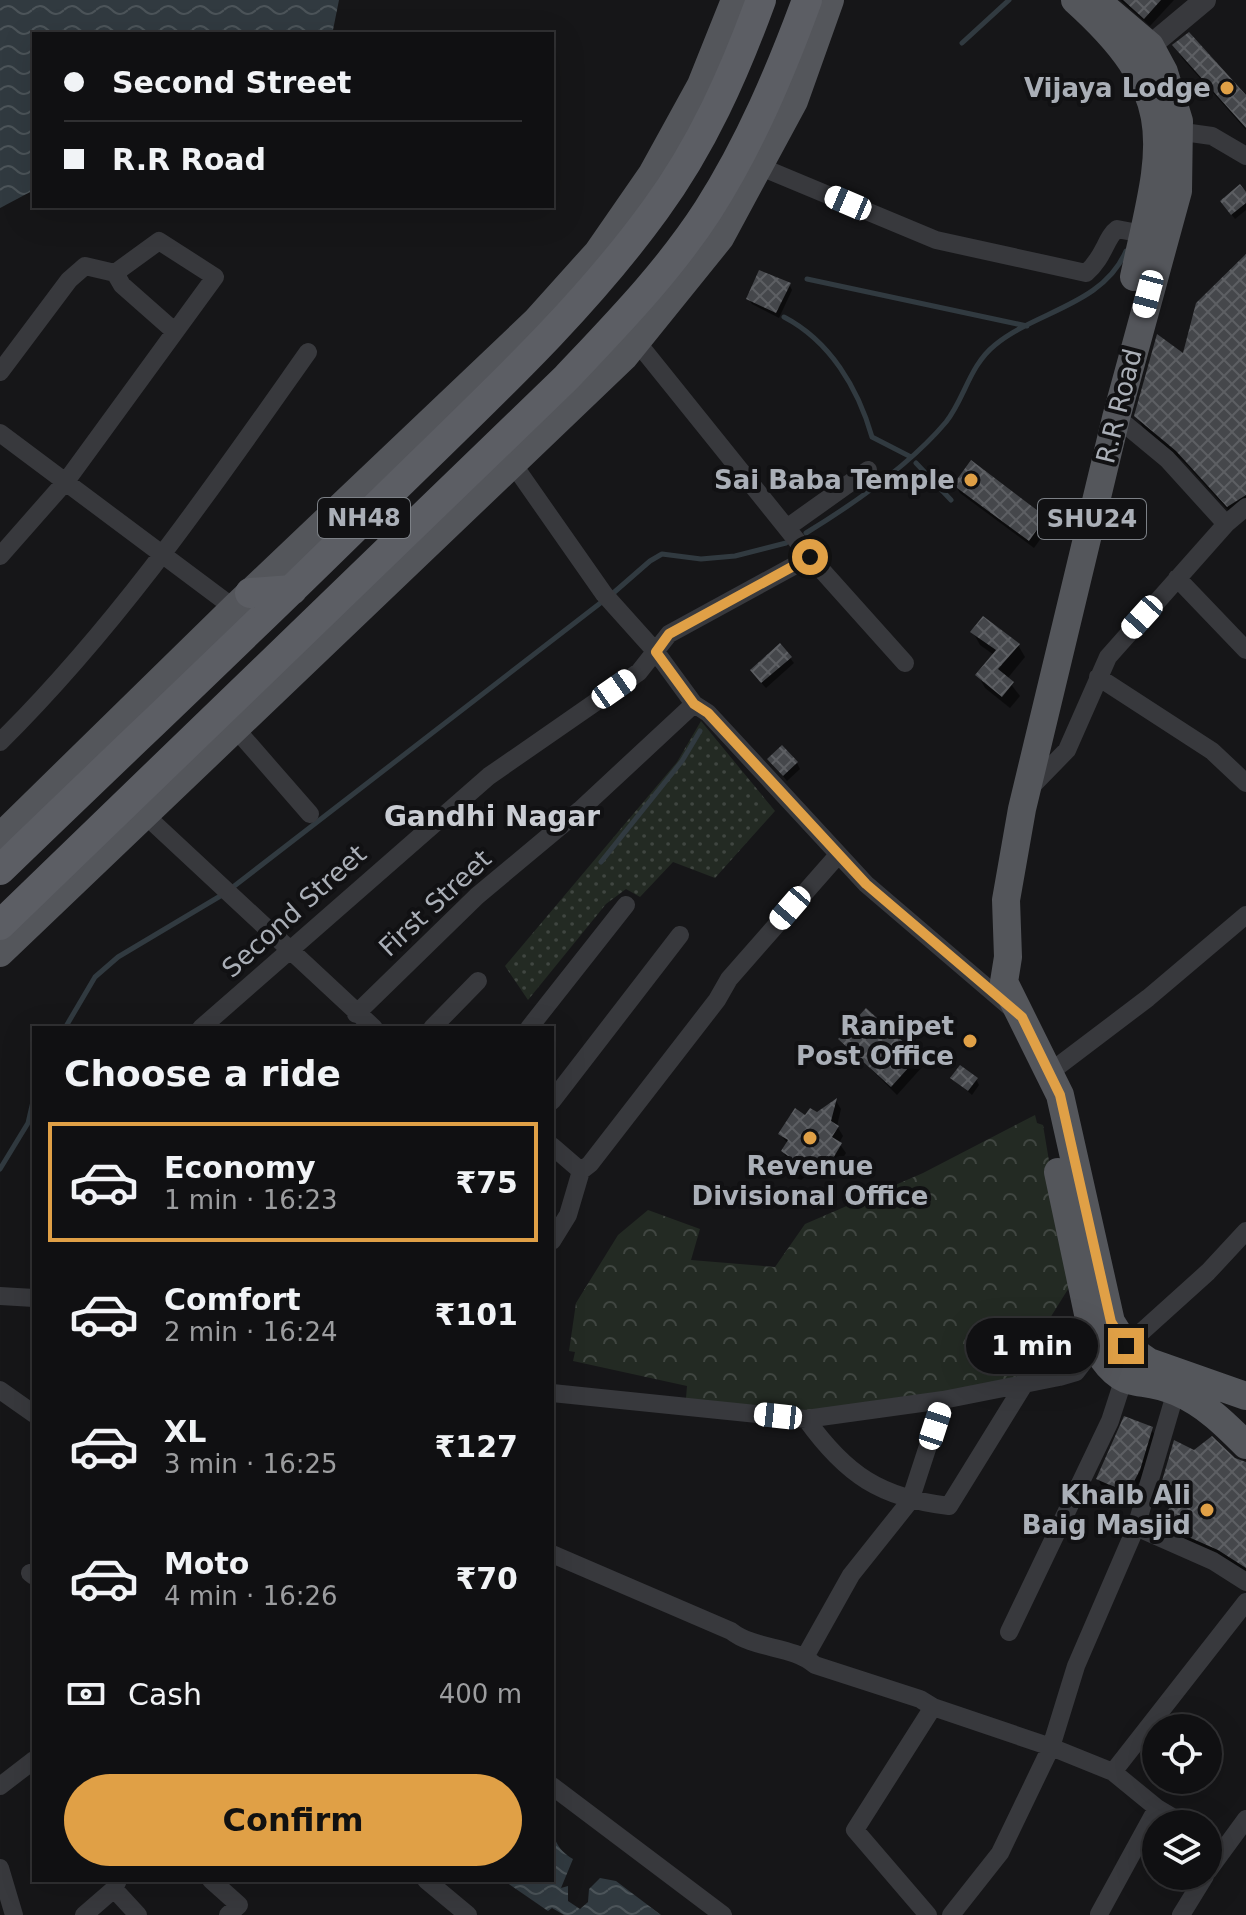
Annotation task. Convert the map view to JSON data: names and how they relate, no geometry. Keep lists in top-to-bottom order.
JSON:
{
  "streets": {
    "highway": ["NH48"],
    "main road": ["R.R Road", "SHU24"],
    "street": ["First Street", "Second Street"]
  },
  "districts": ["Gandhi Nagar"],
  "places": [
    "Vijaya Lodge",
    "Sai Baba Temple",
    "Ranipet Post Office",
    "Revenue Divisional Office",
    "Khalb Ali Baig Masjid"
  ],
  "page": {
    "banner": ["Second Street", "R.R Road"],
    "heading": "Choose a ride",
    "list": [
      {
        "name": "Economy",
        "note": "1 min · 16:23",
        "value": "₹75"
      },
      {
        "name": "Comfort",
        "note": "2 min · 16:24",
        "value": "₹101"
      },
      {
        "name": "XL",
        "note": "3 min · 16:25",
        "value": "₹127"
      },
      {
        "name": "Moto",
        "note": "4 min · 16:26",
        "value": "₹70"
      }
    ],
    "bubble": "1 min",
    "pay": ["Cash", "400 m"],
    "buttons": "Confirm"
  }
}
